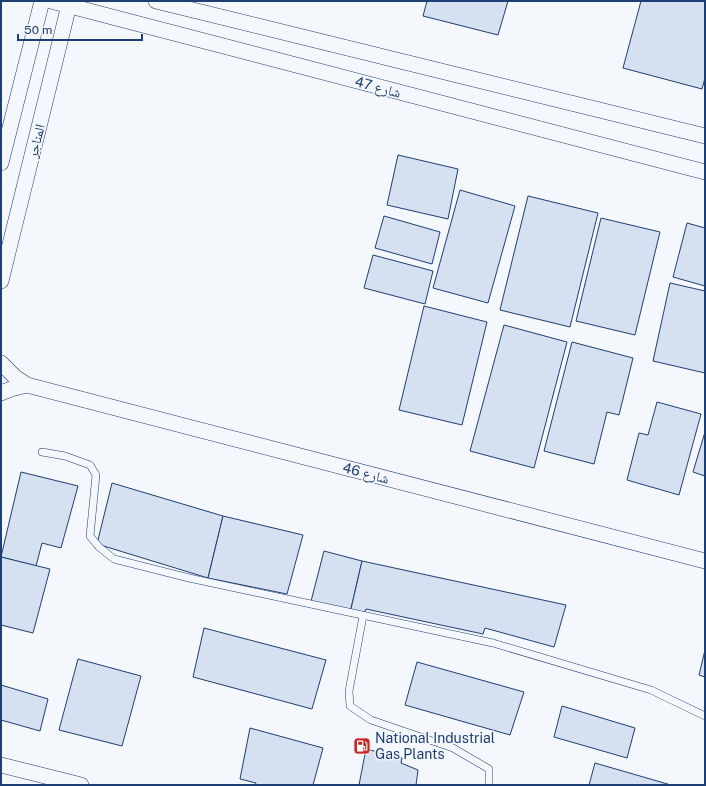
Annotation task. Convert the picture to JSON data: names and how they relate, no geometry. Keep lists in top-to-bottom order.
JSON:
{
  "streets": {
    "street": ["شارع 47", "المناجر", "شارع 46"]
  },
  "crossings": [
    ["شارع 47", "المناجر"]
  ],
  "places": {
    "fuel station": ["National Industrial Gas Plants"]
  },
  "scale_bar": "50 m"
}
